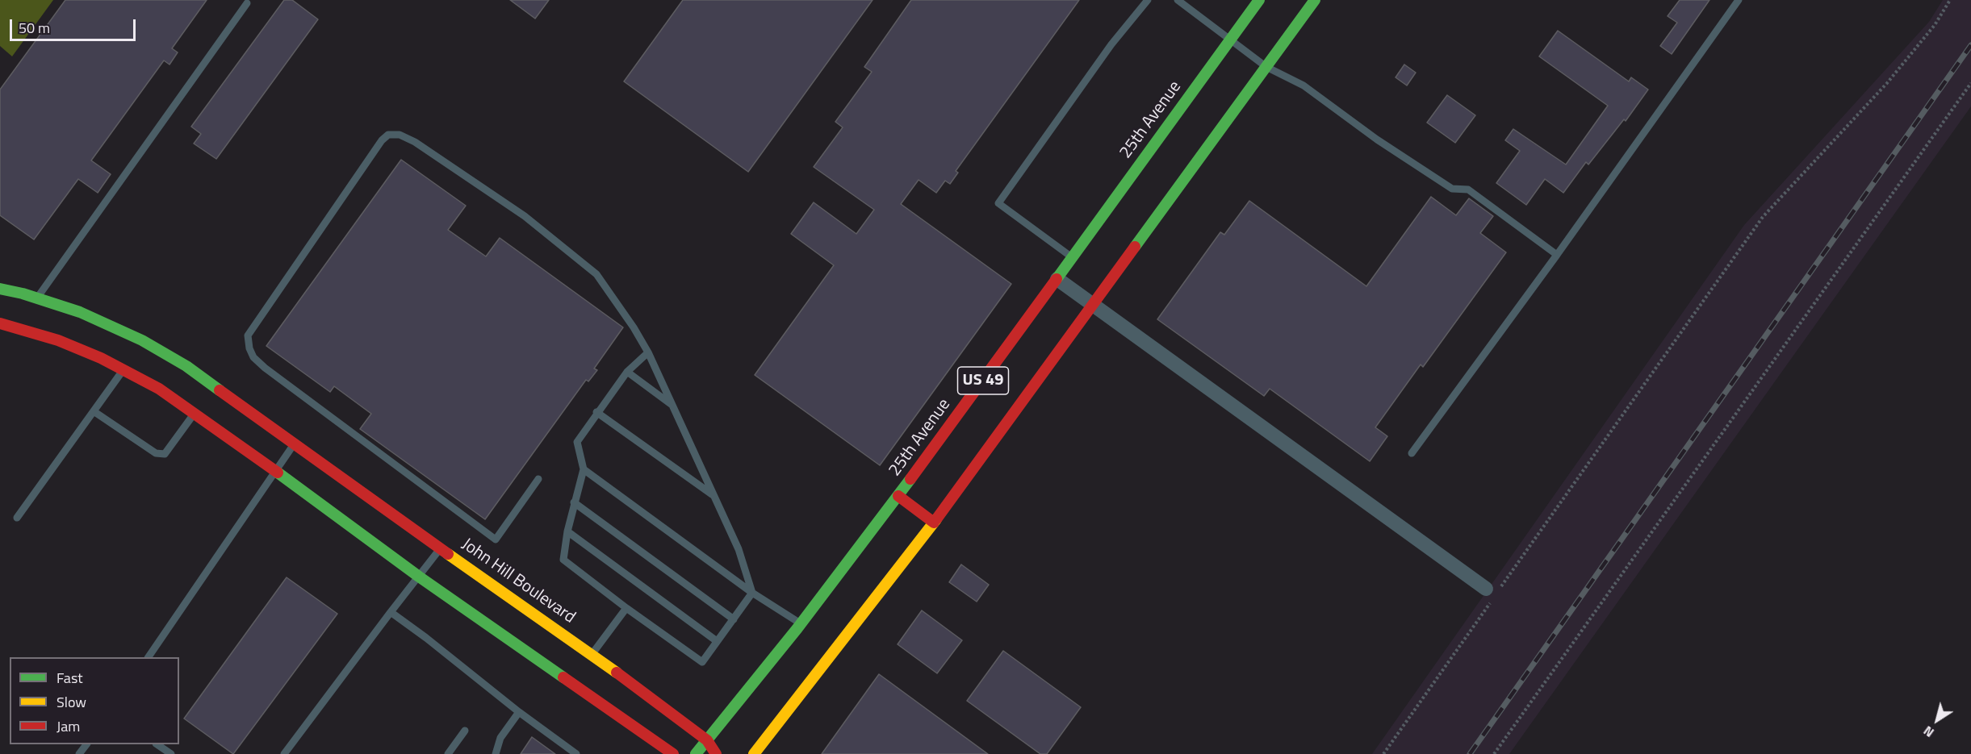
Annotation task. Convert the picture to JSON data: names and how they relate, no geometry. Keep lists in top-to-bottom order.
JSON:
{
  "streets": {
    "main road": ["25th Avenue", "US 49", "John Hill Boulevard"]
  },
  "crossings": [
    ["25th Avenue", "John Hill Boulevard"]
  ],
  "legend": ["Fast", "Slow", "Jam"],
  "scale_bar": "50 m",
  "north": "bottom left"
}
